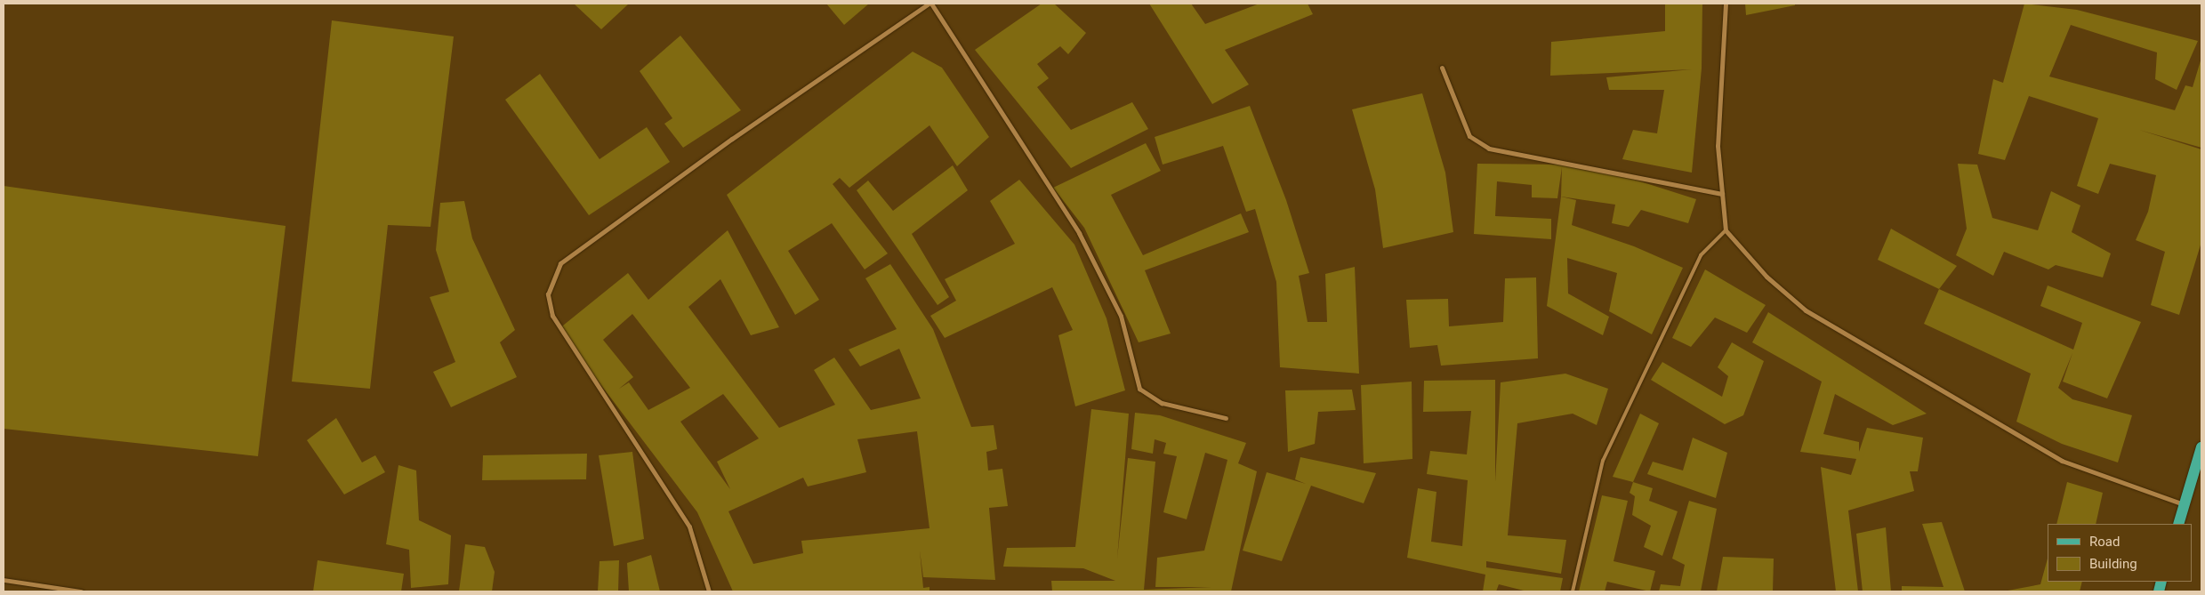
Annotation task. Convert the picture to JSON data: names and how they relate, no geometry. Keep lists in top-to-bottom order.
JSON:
{
  "legend": ["Road", "Building"]
}
